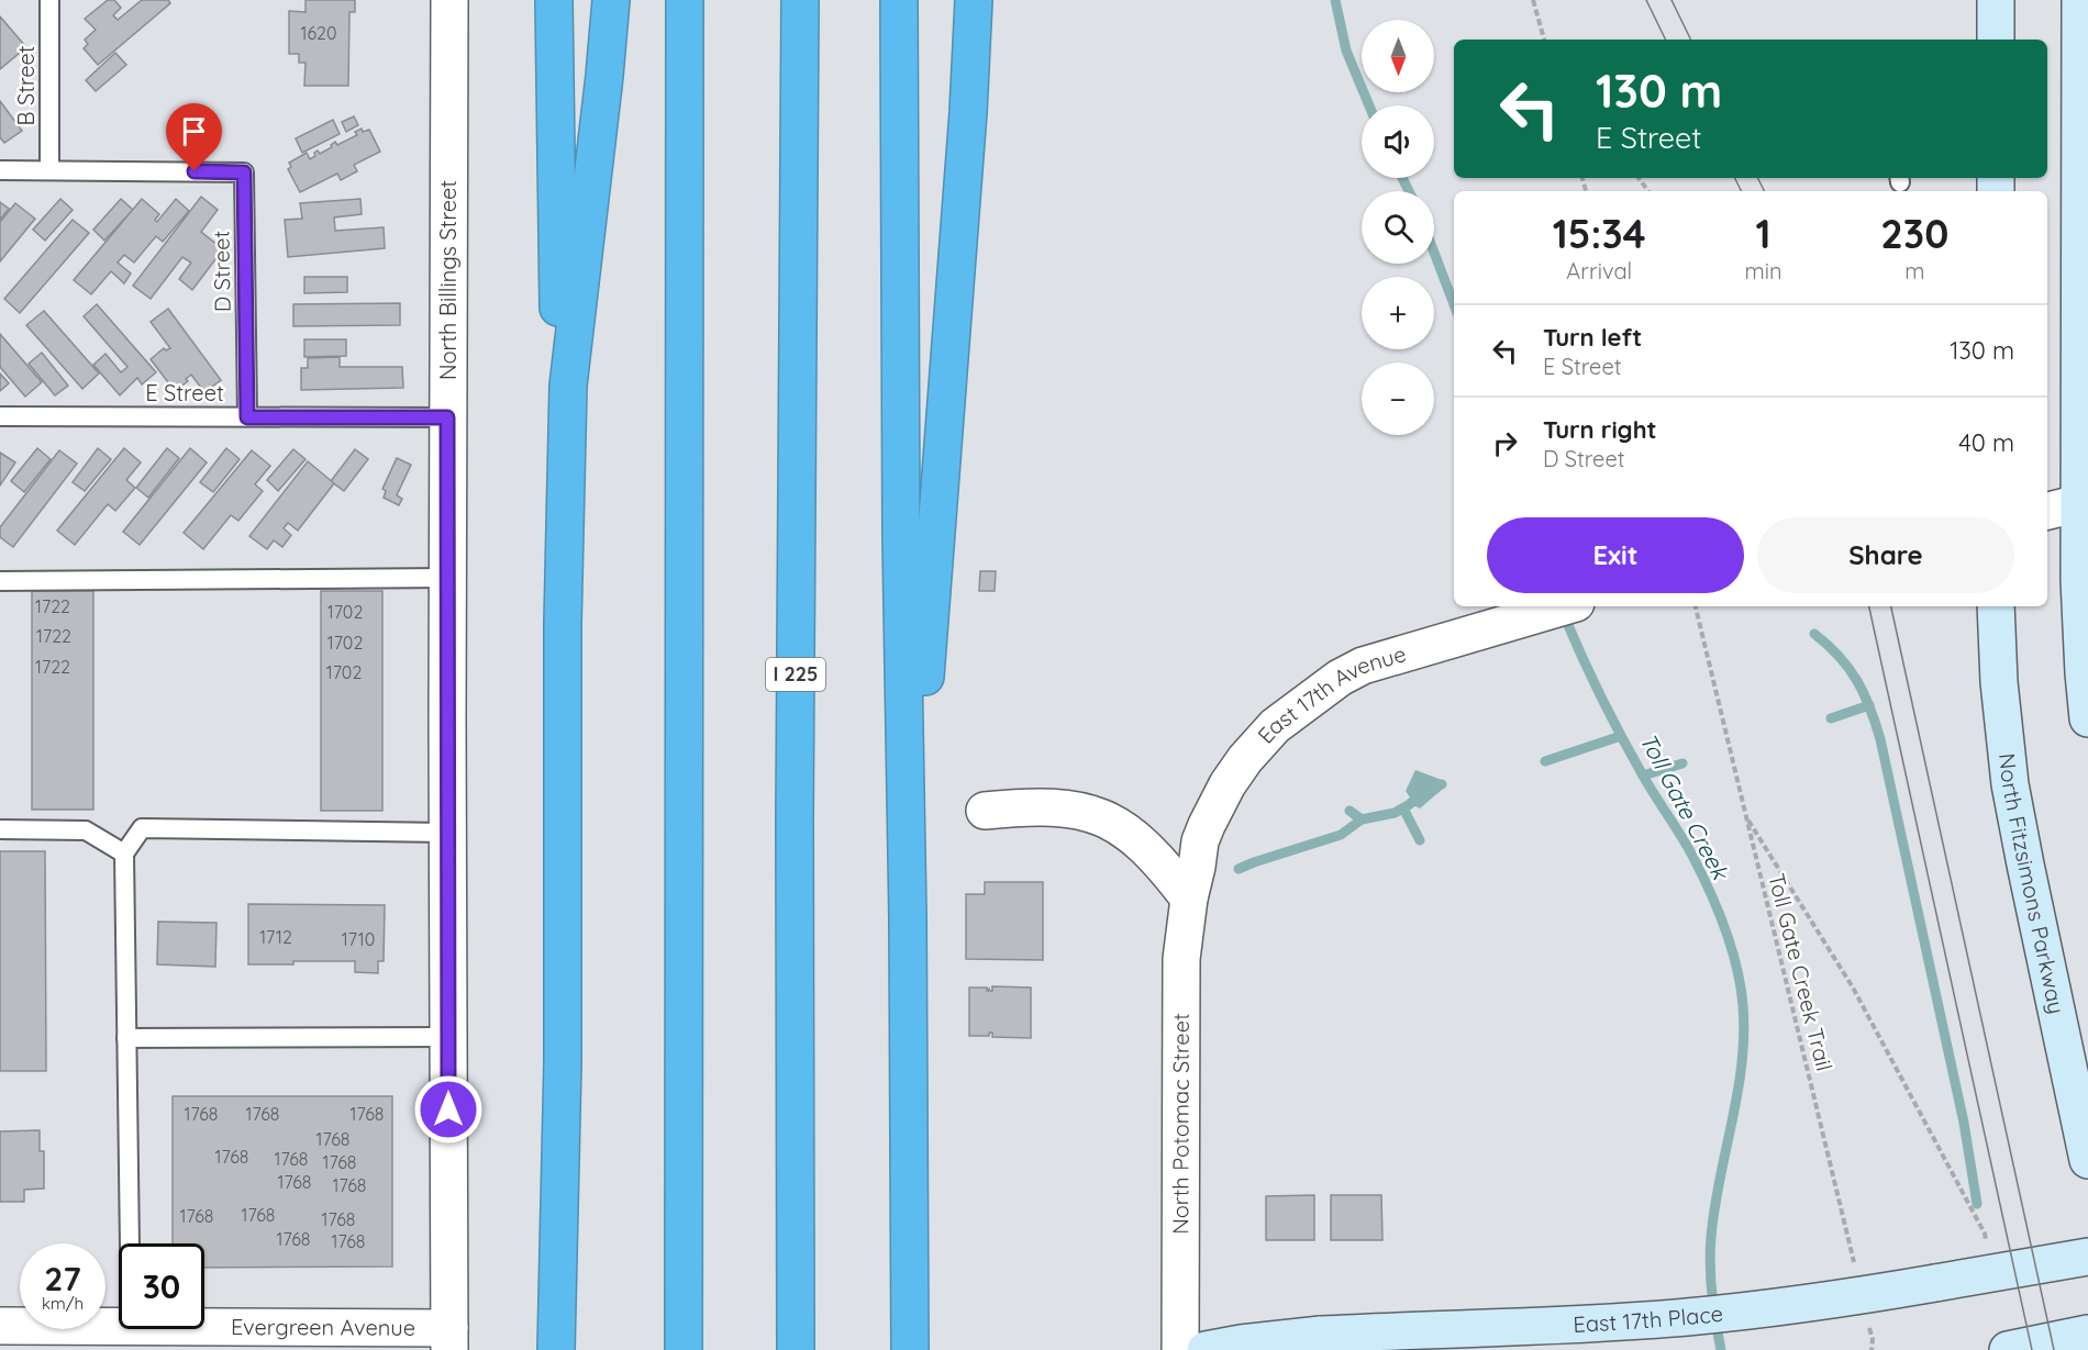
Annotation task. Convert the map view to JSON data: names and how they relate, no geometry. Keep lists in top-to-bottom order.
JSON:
{
  "streets": {
    "highway": ["I 225"],
    "main road": ["North Fitzsimons Parkway", "East 17th Place"],
    "street": [
      "North Billings Street",
      "East 17th Avenue",
      "North Potomac Street",
      "Evergreen Avenue"
    ],
    "lane": ["B Street", "D Street", "E Street"],
    "path": ["Toll Gate Creek Trail"]
  },
  "crossings": [
    ["B Street", "D Street"],
    ["D Street", "E Street"],
    ["North Billings Street", "E Street"],
    ["North Billings Street", "Evergreen Avenue"],
    ["East 17th Avenue", "North Potomac Street"]
  ],
  "water": ["Toll Gate Creek"],
  "house_numbers": [
    "1620",
    "1722",
    "1702",
    "1722",
    "1702",
    "1722",
    "1702",
    "1712",
    "1710",
    "1768",
    "1768",
    "1768",
    "1768",
    "1768",
    "1768",
    "1768",
    "1768",
    "1768",
    "1768",
    "1768",
    "1768",
    "1768",
    "1768"
  ],
  "north": "bottom",
  "page": {
    "map_buttons": ["+", "−"],
    "turn": ["130 m", "E Street"],
    "eta": [
      "15:34",
      "Arrival",
      "1",
      "min",
      "230",
      "m"
    ],
    "list": [
      {
        "name": "Turn left",
        "note": "E Street",
        "value": "130 m"
      },
      {
        "name": "Turn right",
        "note": "D Street",
        "value": "40 m"
      }
    ],
    "buttons": ["Exit", "Share"],
    "speed": "27 km/h",
    "limit": "30"
  }
}
